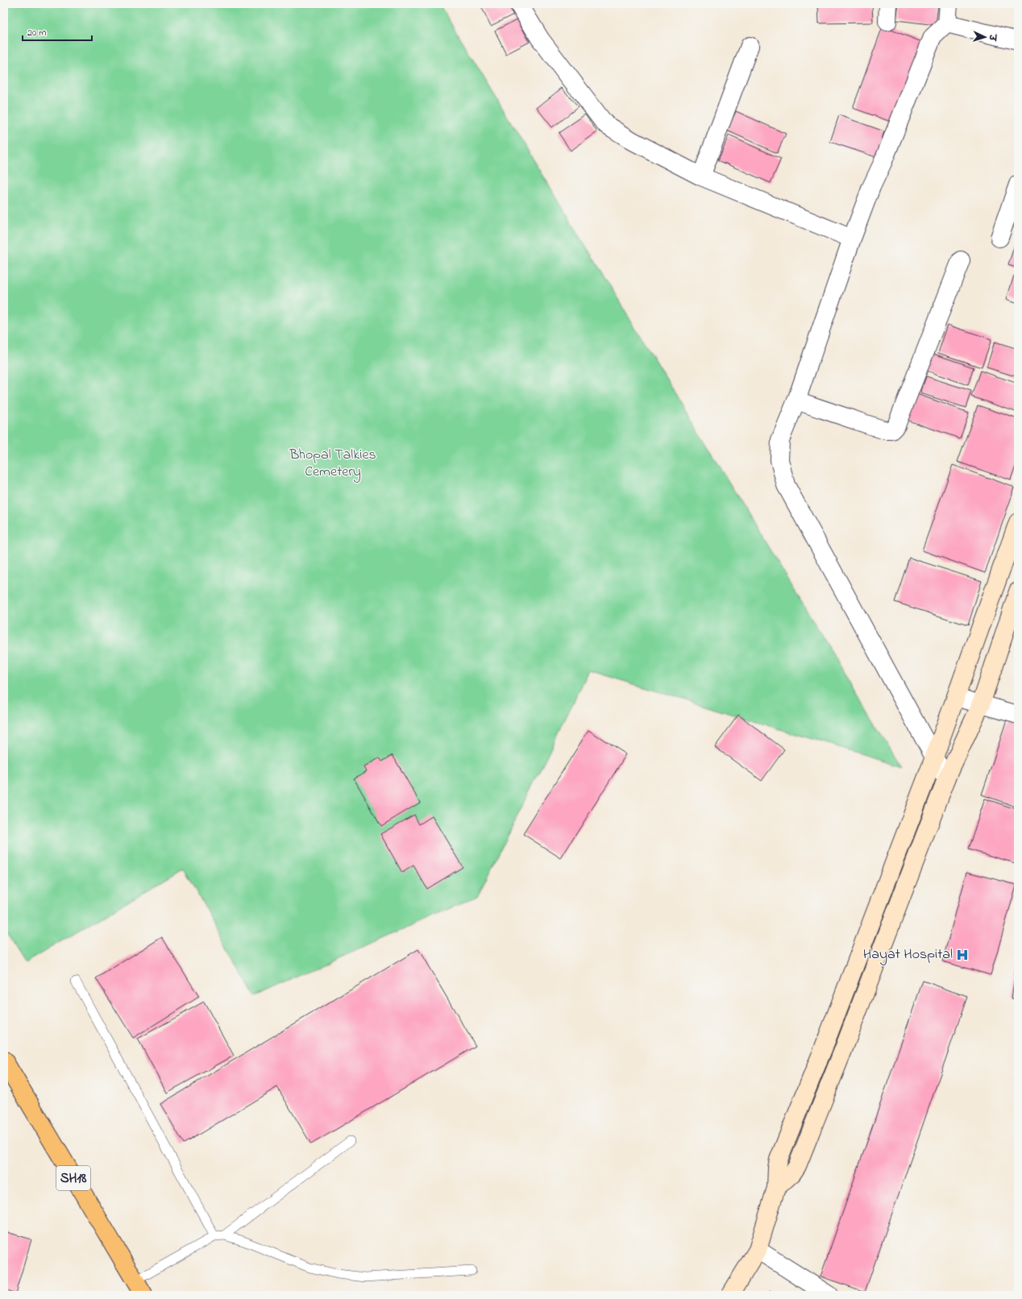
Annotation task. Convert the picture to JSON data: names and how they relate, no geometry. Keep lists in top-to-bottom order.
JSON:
{
  "streets": {
    "main road": ["SH18"]
  },
  "parks": ["Bhopal Talkies Cemetery"],
  "places": {
    "hospital": ["Hayat Hospital"]
  },
  "scale_bar": "20 m",
  "north": "right"
}
